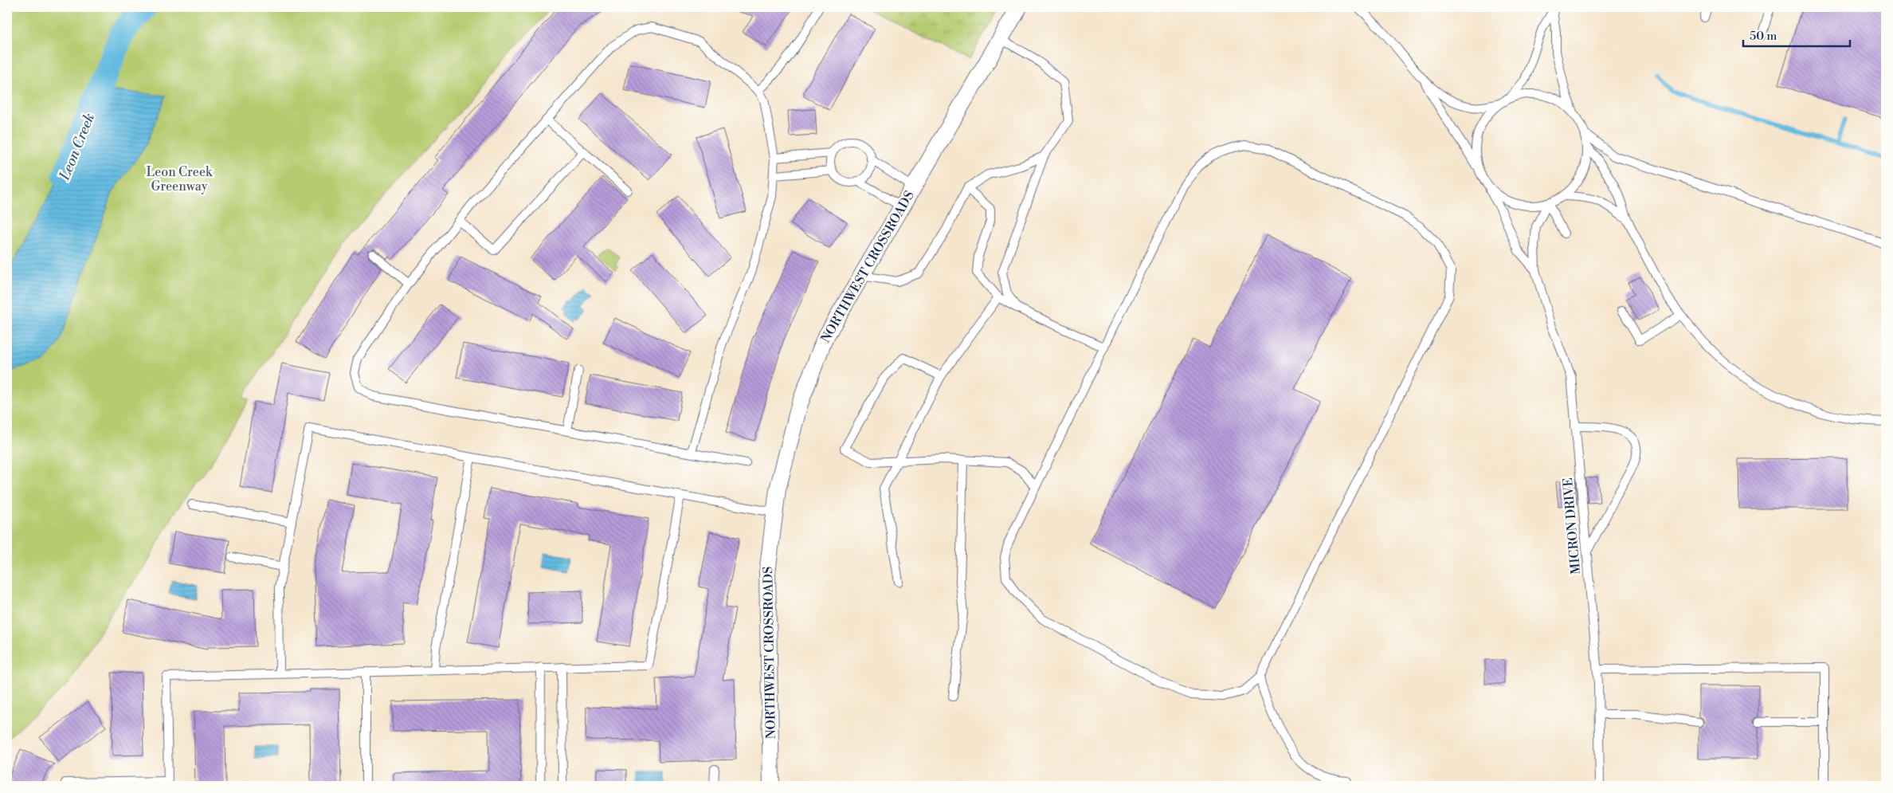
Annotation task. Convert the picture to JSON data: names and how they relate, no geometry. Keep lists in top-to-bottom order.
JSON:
{
  "streets": {
    "street": ["NORTHWEST CROSSROADS"],
    "lane": ["MICRON DRIVE"]
  },
  "water": ["Leon Creek"],
  "parks": ["Leon Creek Greenway"],
  "scale_bar": "50 m"
}
